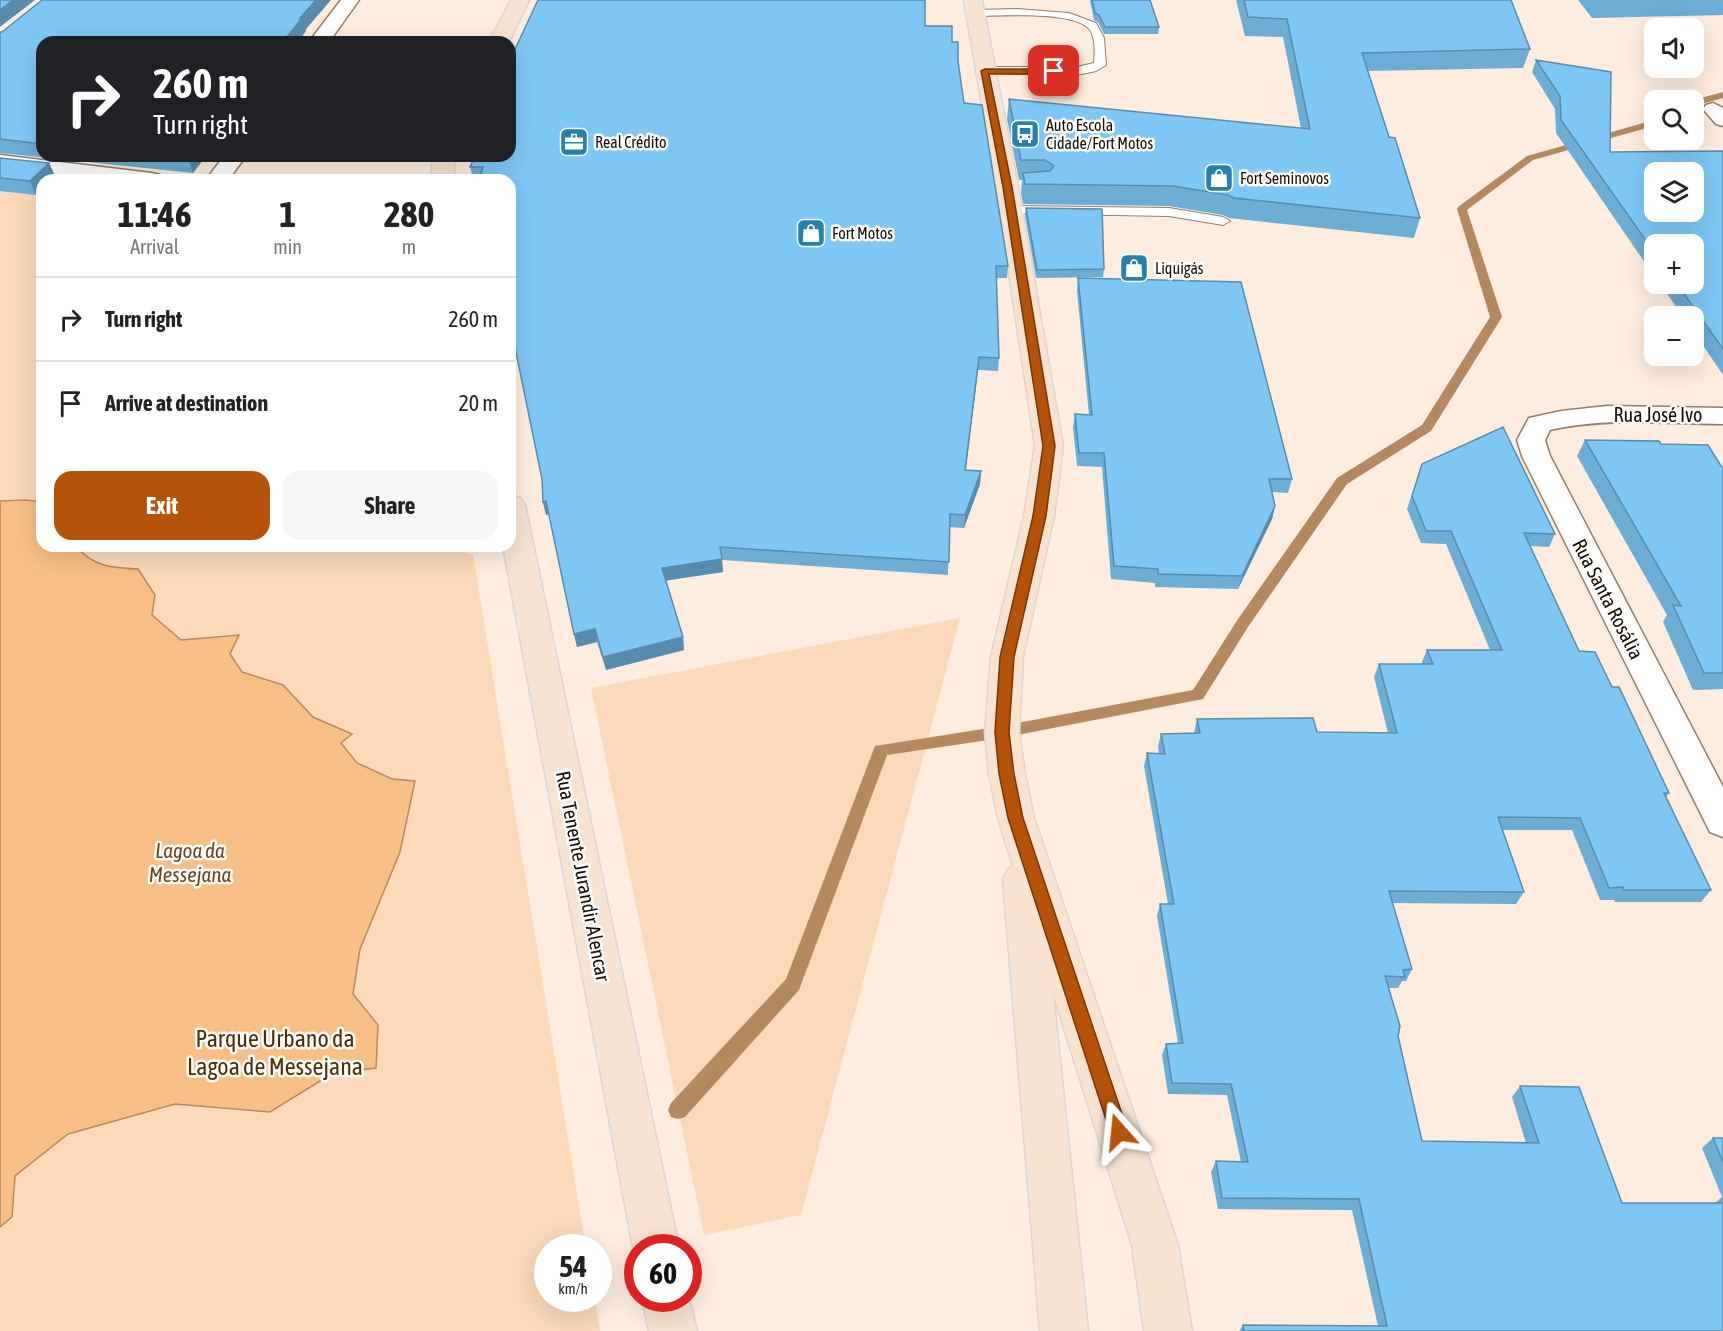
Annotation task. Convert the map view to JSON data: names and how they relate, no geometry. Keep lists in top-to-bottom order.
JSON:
{
  "streets": {
    "main road": ["Rua Tenente Jurandir Alencar"],
    "street": ["Rua José Ivo", "Rua Santa Rosália"]
  },
  "crossings": [
    ["Rua José Ivo", "Rua Santa Rosália"]
  ],
  "water": ["Lagoa da Messejana"],
  "parks": ["Parque Urbano da Lagoa de Messejana"],
  "places": {
    "bus stop": ["Auto Escola Cidade/Fort Motos"],
    "office": ["Real Crédito"],
    "shop": ["Fort Seminovos", "Fort Motos", "Liquigás"]
  },
  "page": {
    "map_buttons": ["+", "−"],
    "turn": ["260 m", "Turn right"],
    "eta": [
      "11:46",
      "Arrival",
      "1",
      "min",
      "280",
      "m"
    ],
    "list": [
      {
        "name": "Turn right",
        "value": "260 m"
      },
      {
        "name": "Arrive at destination",
        "value": "20 m"
      }
    ],
    "buttons": ["Exit", "Share"],
    "speed": "54 km/h",
    "limit": "60"
  }
}
